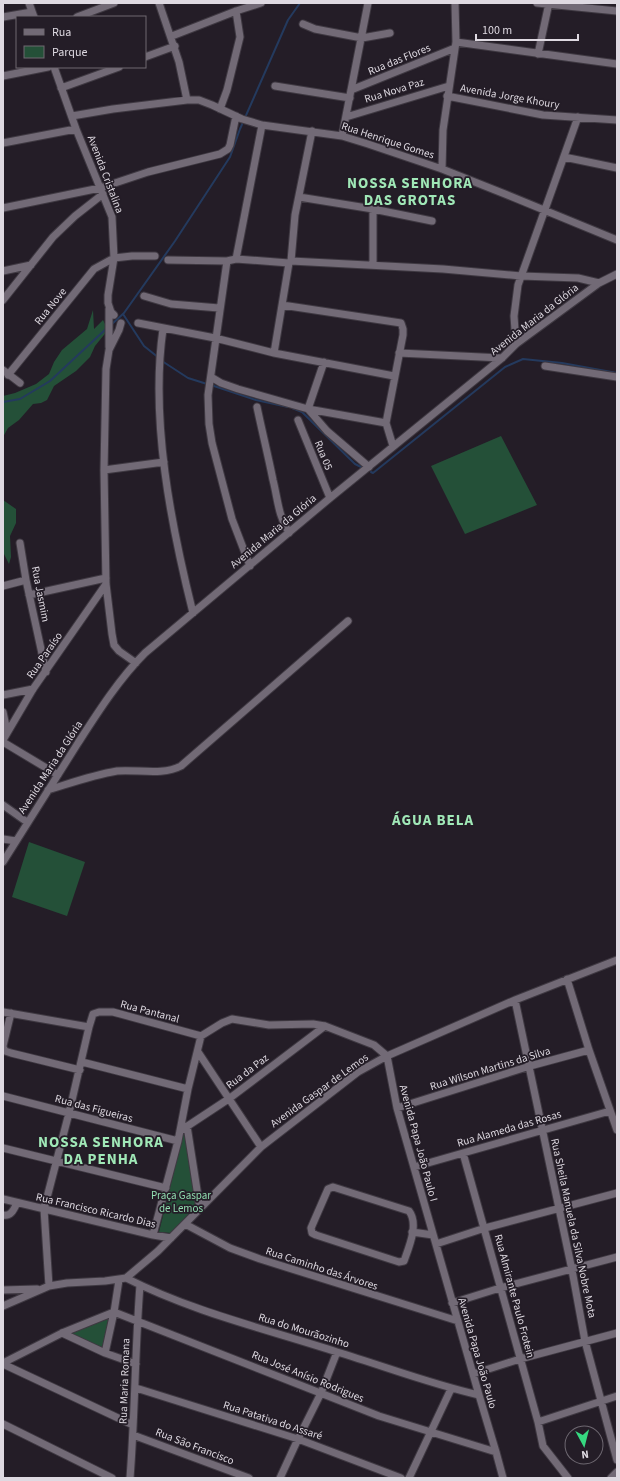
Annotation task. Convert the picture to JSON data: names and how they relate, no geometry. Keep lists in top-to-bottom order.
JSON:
{
  "streets": {
    "street": [
      "Rua das Flores",
      "Rua Nova Paz",
      "Avenida Jorge Khoury",
      "Rua Henrique Gomes",
      "Avenida Cristalina",
      "Rua Nove",
      "Avenida Maria da Glória",
      "Rua 05",
      "Rua Jasmim",
      "Rua Paraíso",
      "Rua Pantanal",
      "Rua Wilson Martins da Silva",
      "Rua da Paz",
      "Avenida Gaspar de Lemos",
      "Rua das Figueiras",
      "Rua Alameda das Rosas",
      "Avenida Papa João Paulo I",
      "Rua Francisco Ricardo Dias",
      "Rua Sheila Manuela da Silva Nobre Mota",
      "Rua Caminho das Árvores",
      "Rua Almirante Paulo Frotein",
      "Rua do Mourãozinho",
      "Avenida Papa João Paulo",
      "Rua José Anísio Rodrigues",
      "Rua Maria Romana",
      "Rua Patativa do Assaré",
      "Rua São Francisco"
    ]
  },
  "crossings": [
    ["Rua Henrique Gomes", "Avenida Cristalina"],
    ["Avenida Cristalina", "Rua Nove"],
    ["Avenida Maria da Glória", "Rua 05"],
    ["Rua Jasmim", "Rua Paraíso"],
    ["Rua Wilson Martins da Silva", "Avenida Papa João Paulo I"],
    ["Rua Wilson Martins da Silva", "Rua Sheila Manuela da Silva Nobre Mota"],
    ["Avenida Gaspar de Lemos", "Avenida Papa João Paulo I"],
    ["Avenida Gaspar de Lemos", "Rua Francisco Ricardo Dias"],
    ["Avenida Gaspar de Lemos", "Rua Sheila Manuela da Silva Nobre Mota"],
    ["Avenida Gaspar de Lemos", "Rua Caminho das Árvores"],
    ["Avenida Gaspar de Lemos", "Rua do Mourãozinho"],
    ["Rua Alameda das Rosas", "Avenida Papa João Paulo I"],
    ["Rua Alameda das Rosas", "Rua Sheila Manuela da Silva Nobre Mota"],
    ["Rua Alameda das Rosas", "Rua Almirante Paulo Frotein"],
    ["Avenida Papa João Paulo I", "Avenida Papa João Paulo"],
    ["Rua Caminho das Árvores", "Avenida Papa João Paulo"],
    ["Rua do Mourãozinho", "Avenida Papa João Paulo"],
    ["Rua do Mourãozinho", "Rua Maria Romana"],
    ["Avenida Papa João Paulo", "Rua José Anísio Rodrigues"],
    ["Rua José Anísio Rodrigues", "Rua Maria Romana"],
    ["Rua Maria Romana", "Rua Patativa do Assaré"],
    ["Rua Maria Romana", "Rua São Francisco"]
  ],
  "districts": ["NOSSA SENHORA DAS GROTAS", "ÁGUA BELA", "NOSSA SENHORA DA PENHA"],
  "parks": ["Praça Gaspar de Lemos"],
  "legend": ["Rua", "Parque"],
  "scale_bar": "100 m",
  "north": "bottom"
}
